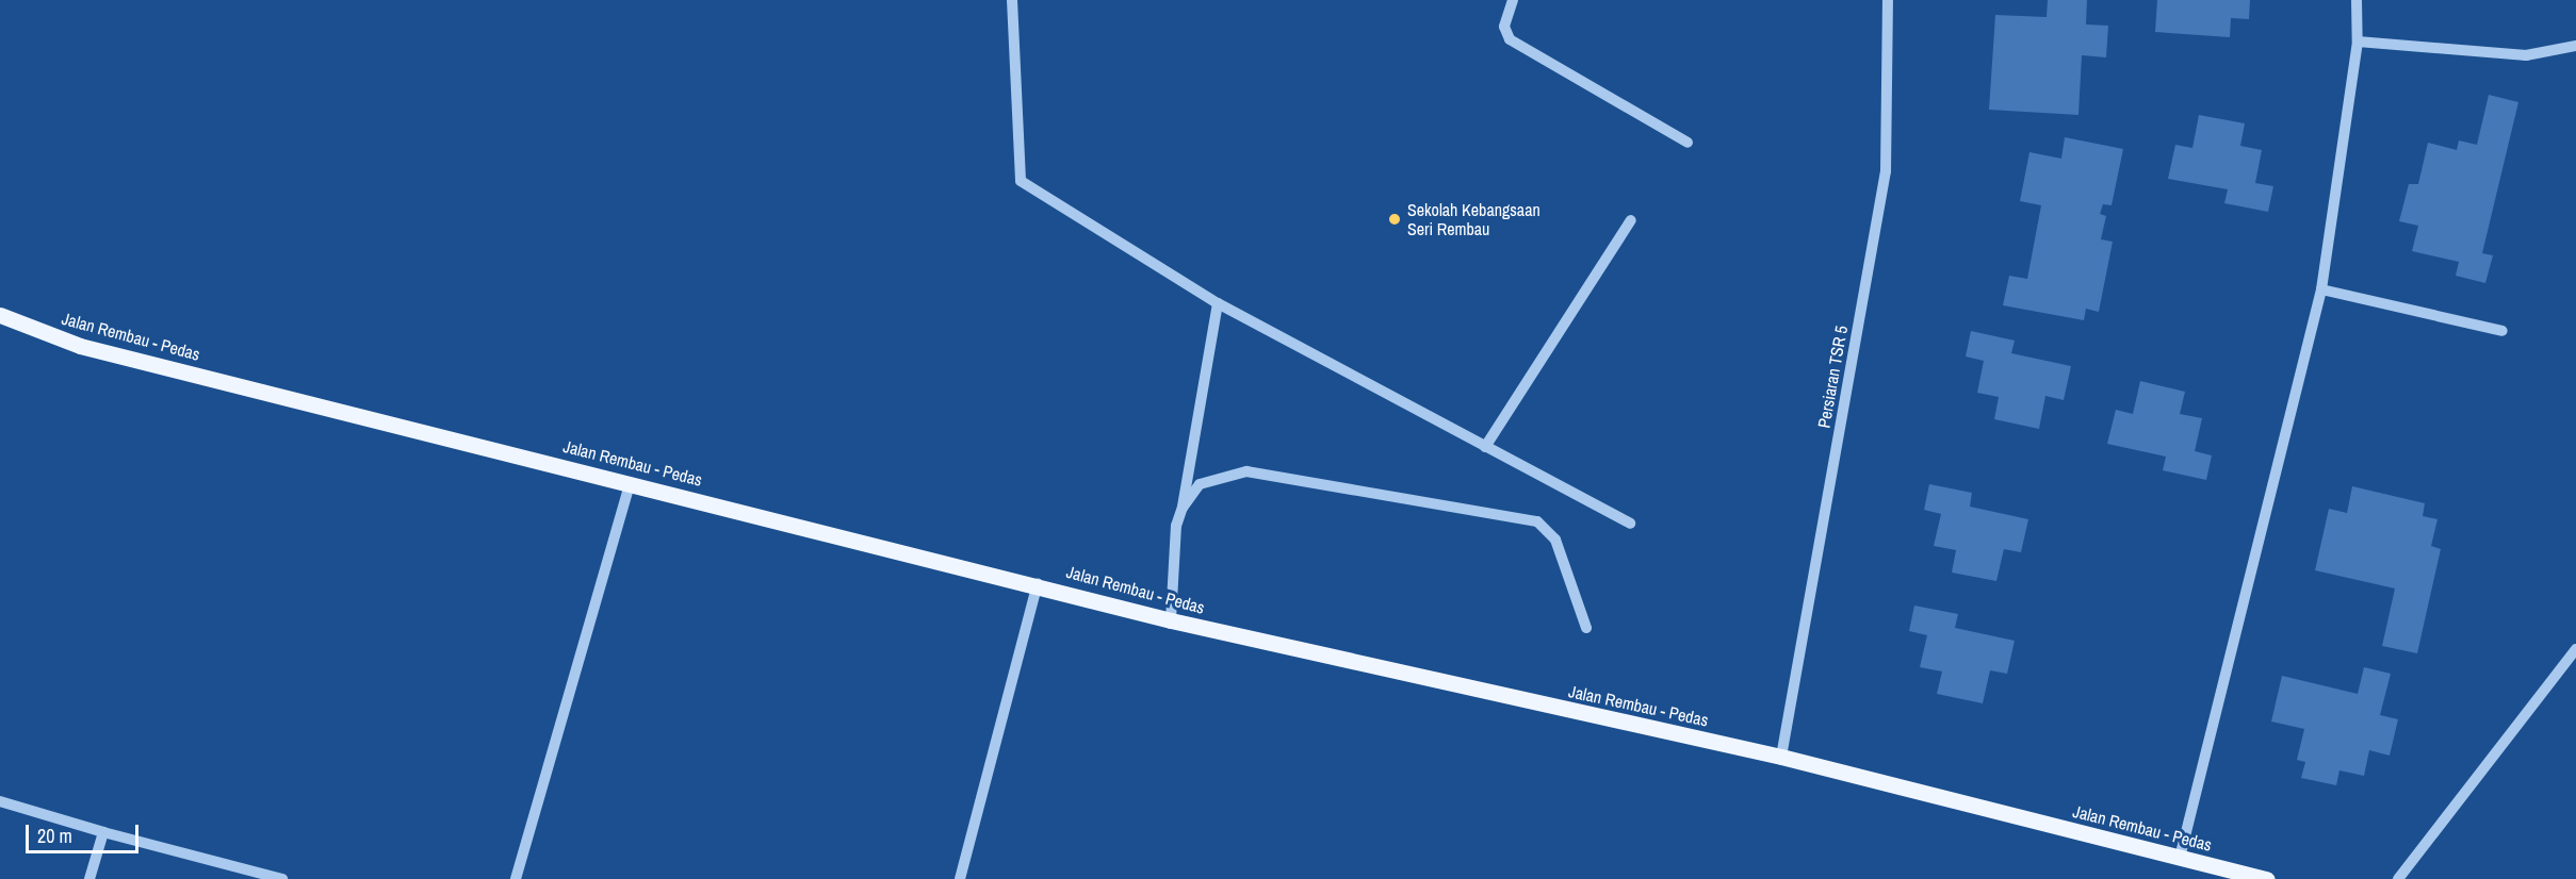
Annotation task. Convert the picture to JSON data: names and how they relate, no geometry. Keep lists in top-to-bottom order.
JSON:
{
  "streets": {
    "main road": ["Jalan Rembau - Pedas"],
    "street": ["Persiaran TSR 5"]
  },
  "crossings": [
    ["Jalan Rembau - Pedas", "Persiaran TSR 5"]
  ],
  "places": ["Sekolah Kebangsaan Seri Rembau"],
  "scale_bar": "20 m"
}
